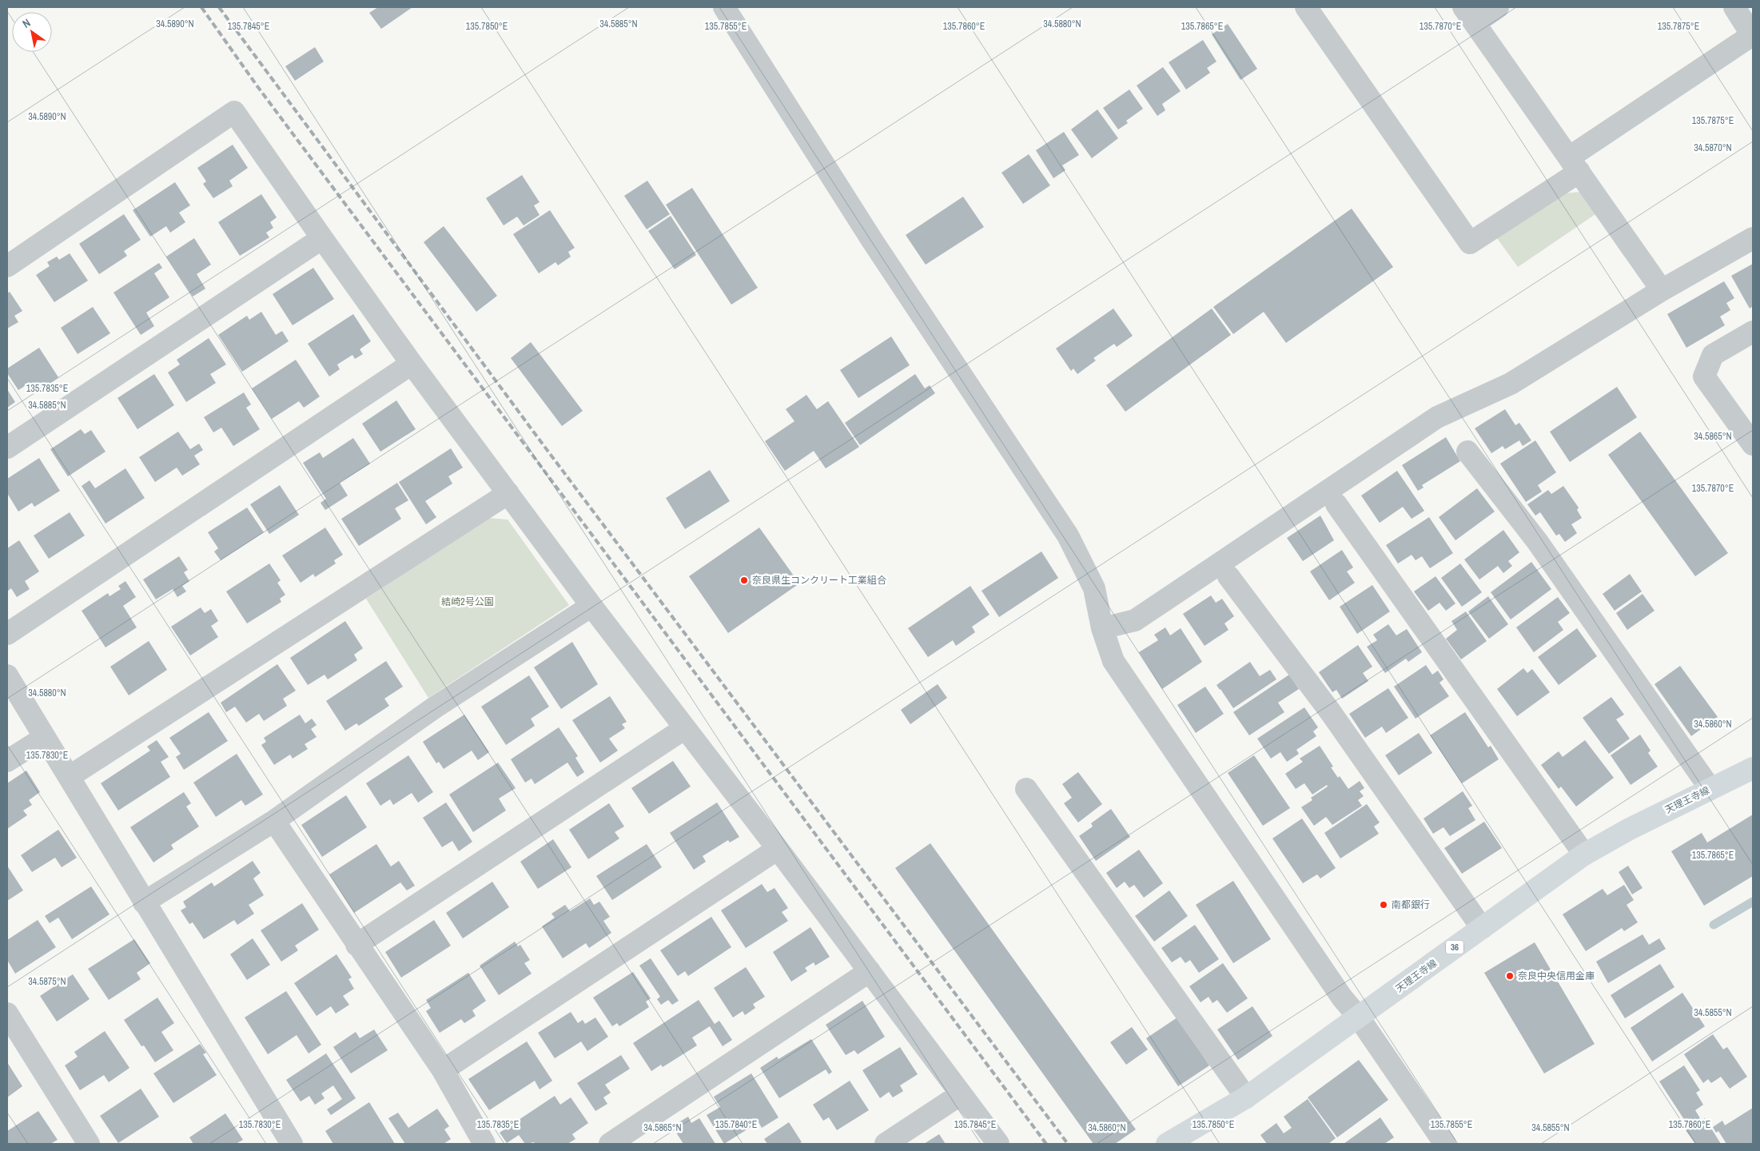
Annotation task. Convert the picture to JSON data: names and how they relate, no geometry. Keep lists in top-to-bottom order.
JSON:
{
  "streets": {
    "main road": ["天理王寺線", "36"]
  },
  "parks": ["結崎2号公園"],
  "places": ["奈良県生コンクリート工業組合", "南都銀行", "奈良中央信用金庫"],
  "north": "top left",
  "coordinates": [
    "34.5880°N",
    "34.5890°N",
    "34.5885°N",
    "135.7845°E",
    "135.7850°E",
    "135.7855°E",
    "135.7860°E",
    "135.7865°E",
    "135.7870°E",
    "135.7875°E",
    "34.5870°N",
    "135.7835°E",
    "34.5865°N",
    "34.5860°N",
    "135.7830°E",
    "34.5875°N",
    "34.5855°N",
    "135.7840°E"
  ]
}
